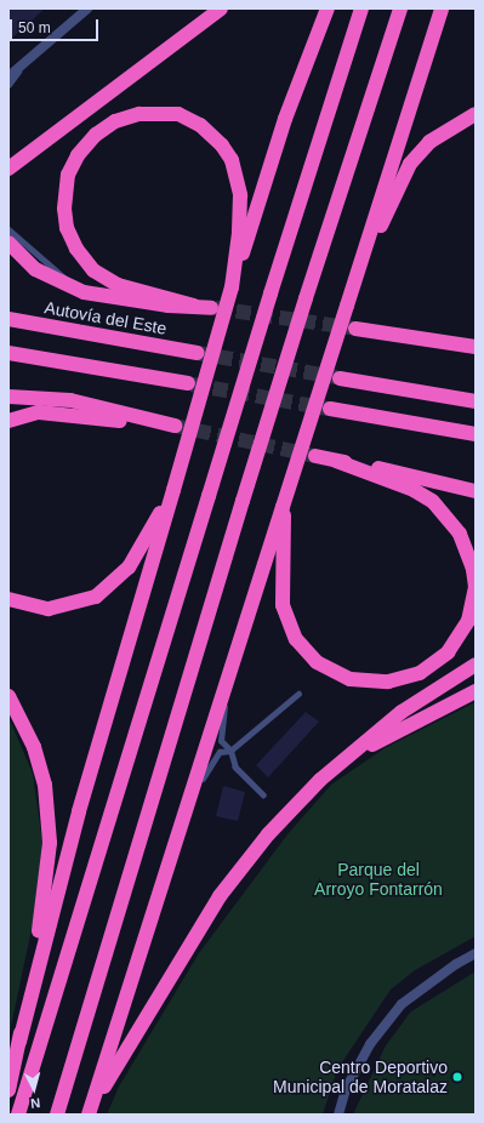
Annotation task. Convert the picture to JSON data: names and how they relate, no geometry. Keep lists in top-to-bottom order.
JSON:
{
  "streets": {
    "highway": ["Autovía del Este"]
  },
  "parks": ["Parque del Arroyo Fontarrón"],
  "places": ["Centro Deportivo Municipal de Moratalaz"],
  "scale_bar": "50 m",
  "north": "bottom"
}
